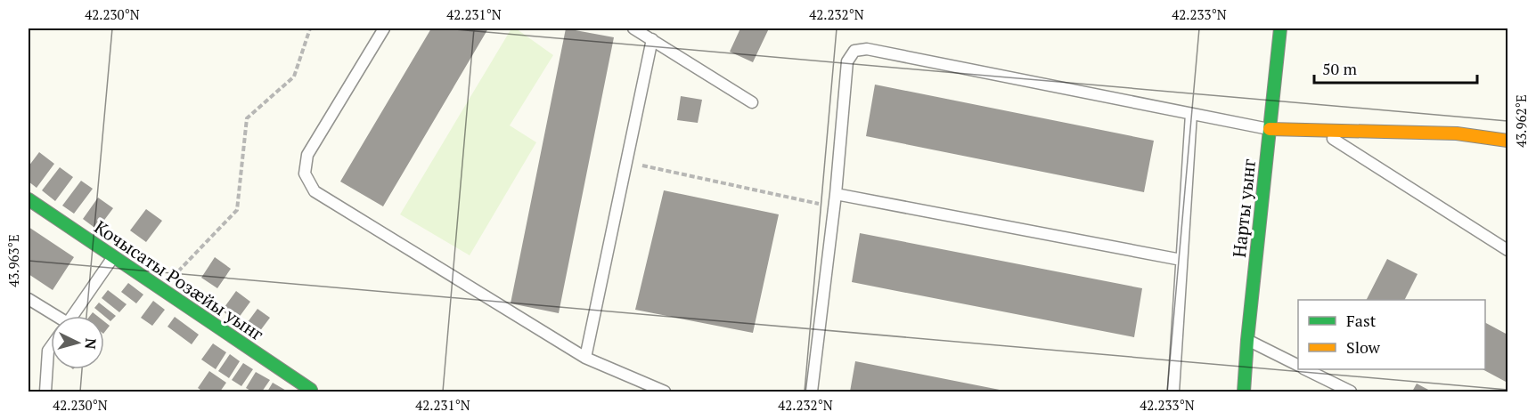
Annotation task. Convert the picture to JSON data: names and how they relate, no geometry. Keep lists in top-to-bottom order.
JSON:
{
  "streets": {
    "street": ["Нарты уынг", "Кочысаты Розæйы уынг"]
  },
  "legend": ["Fast", "Slow"],
  "scale_bar": "50 m",
  "north": "right",
  "coordinates": [
    "42.230°N",
    "42.231°N",
    "42.232°N",
    "42.233°N",
    "43.962°E",
    "43.963°E"
  ]
}
